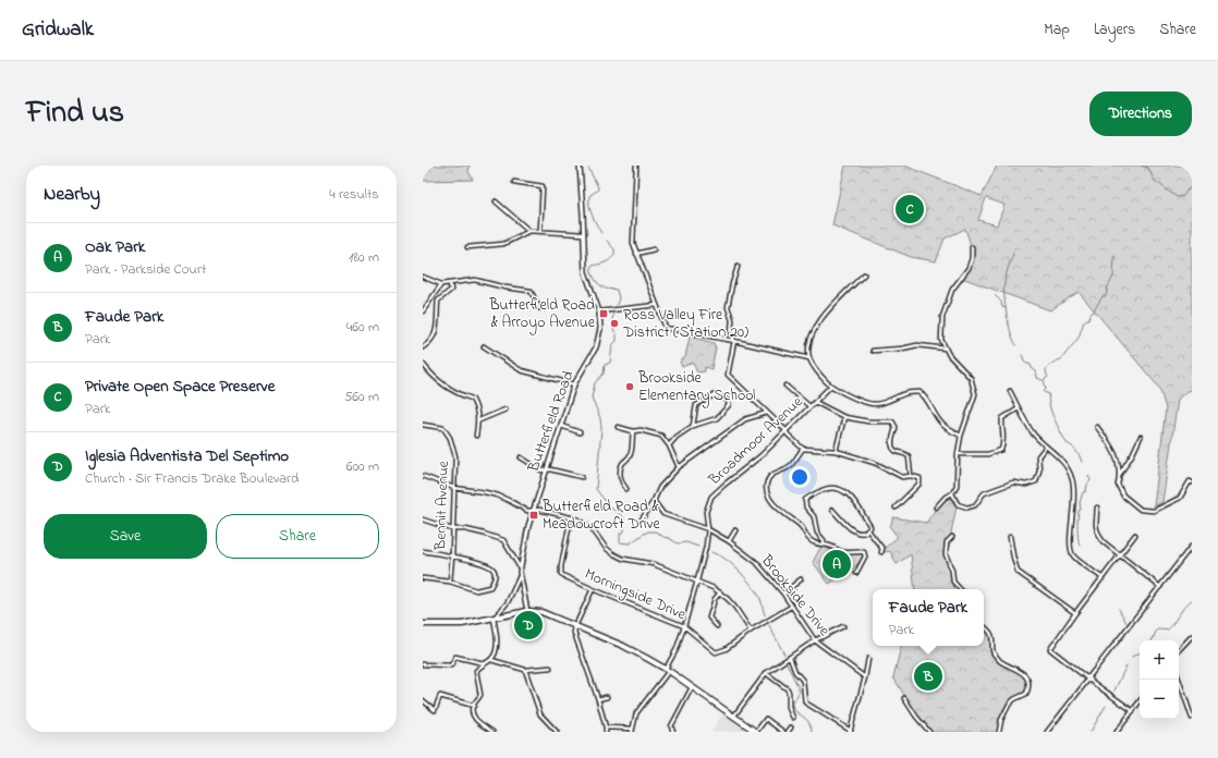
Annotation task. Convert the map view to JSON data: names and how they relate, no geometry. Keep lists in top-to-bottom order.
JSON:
{
  "streets": {
    "street": [
      "Butterfield Road",
      "Broadmoor Avenue",
      "Bennit Avenue",
      "Morningside Drive",
      "Brookside Drive"
    ]
  },
  "crossings": [
    ["Broadmoor Avenue", "Morningside Drive"],
    ["Broadmoor Avenue", "Brookside Drive"],
    ["Morningside Drive", "Brookside Drive"]
  ],
  "places": {
    "transit": ["Butterfield Road & Arroyo Avenue", "Butterfield Road & Meadowcroft Drive"],
    "other": ["Ross Valley Fire District (Station 20)", "Brookside Elementary School"]
  },
  "page": {
    "header": "Gridwalk",
    "nav": ["Map", "Layers", "Share"],
    "title": "Find us",
    "buttons": [
      "Directions",
      ["Save", "Share"]
    ],
    "heading": ["Nearby", "4 results"],
    "pins": [
      "C",
      "A",
      "D",
      "B"
    ],
    "list": [
      {
        "mark": "A",
        "name": "Oak Park",
        "note": "Park · Parkside Court",
        "value": "180 m"
      },
      {
        "mark": "B",
        "name": "Faude Park",
        "note": "Park",
        "value": "460 m"
      },
      {
        "mark": "C",
        "name": "Private Open Space Preserve",
        "note": "Park",
        "value": "560 m"
      },
      {
        "mark": "D",
        "name": "Iglesia Adventista Del Septimo",
        "note": "Church · Sir Francis Drake Boulevard",
        "value": "600 m"
      }
    ],
    "popup": ["Faude Park", "Park"],
    "map_buttons": ["+", "−"]
  }
}
